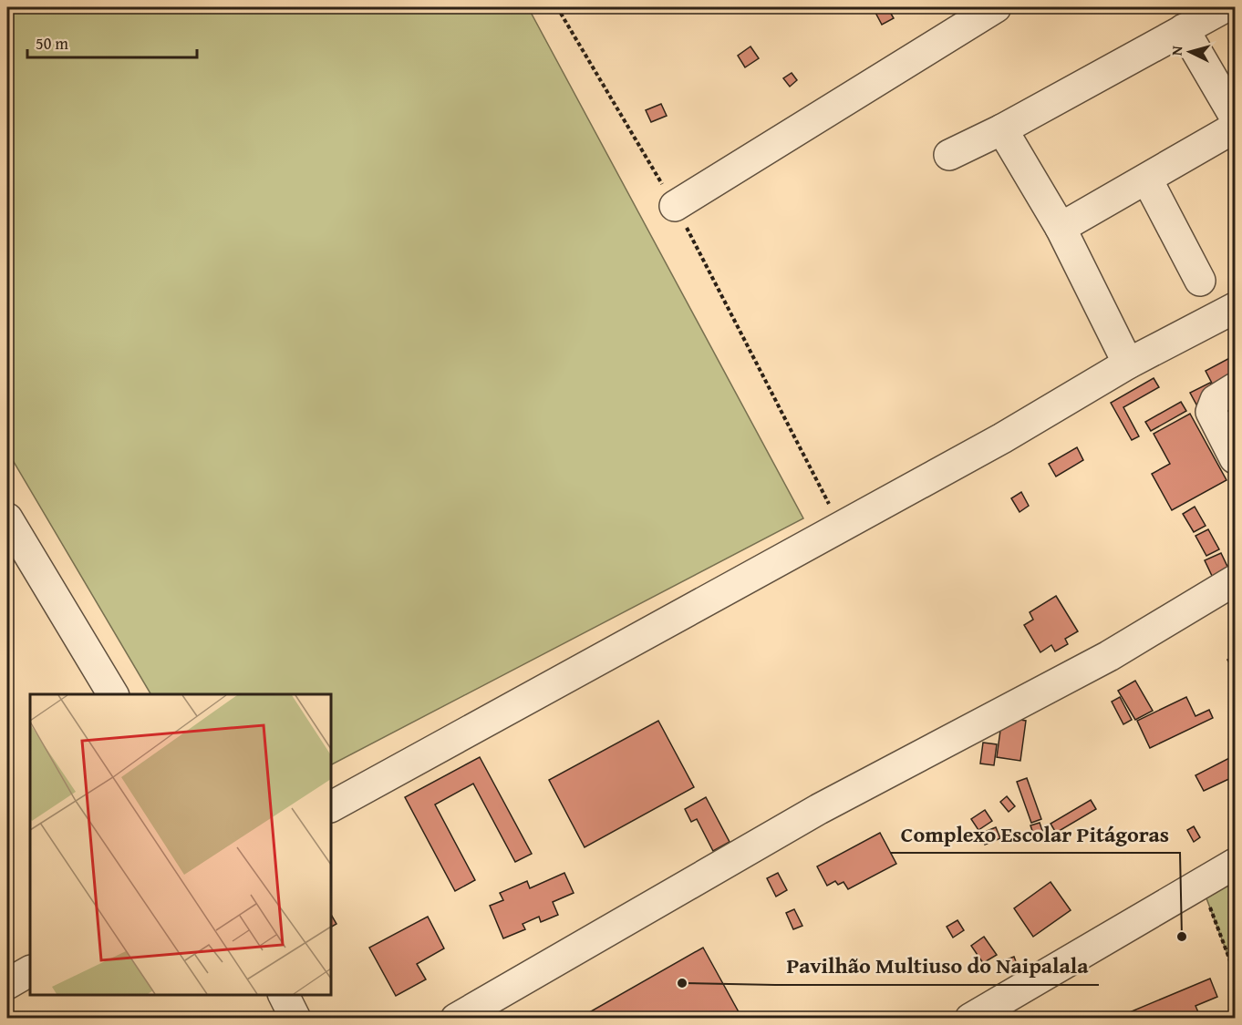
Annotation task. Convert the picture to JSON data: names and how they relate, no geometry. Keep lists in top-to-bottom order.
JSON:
{
  "places": ["Complexo Escolar Pitágoras", "Pavilhão Multiuso do Naipalala"],
  "scale_bar": "50 m",
  "north": "left"
}
